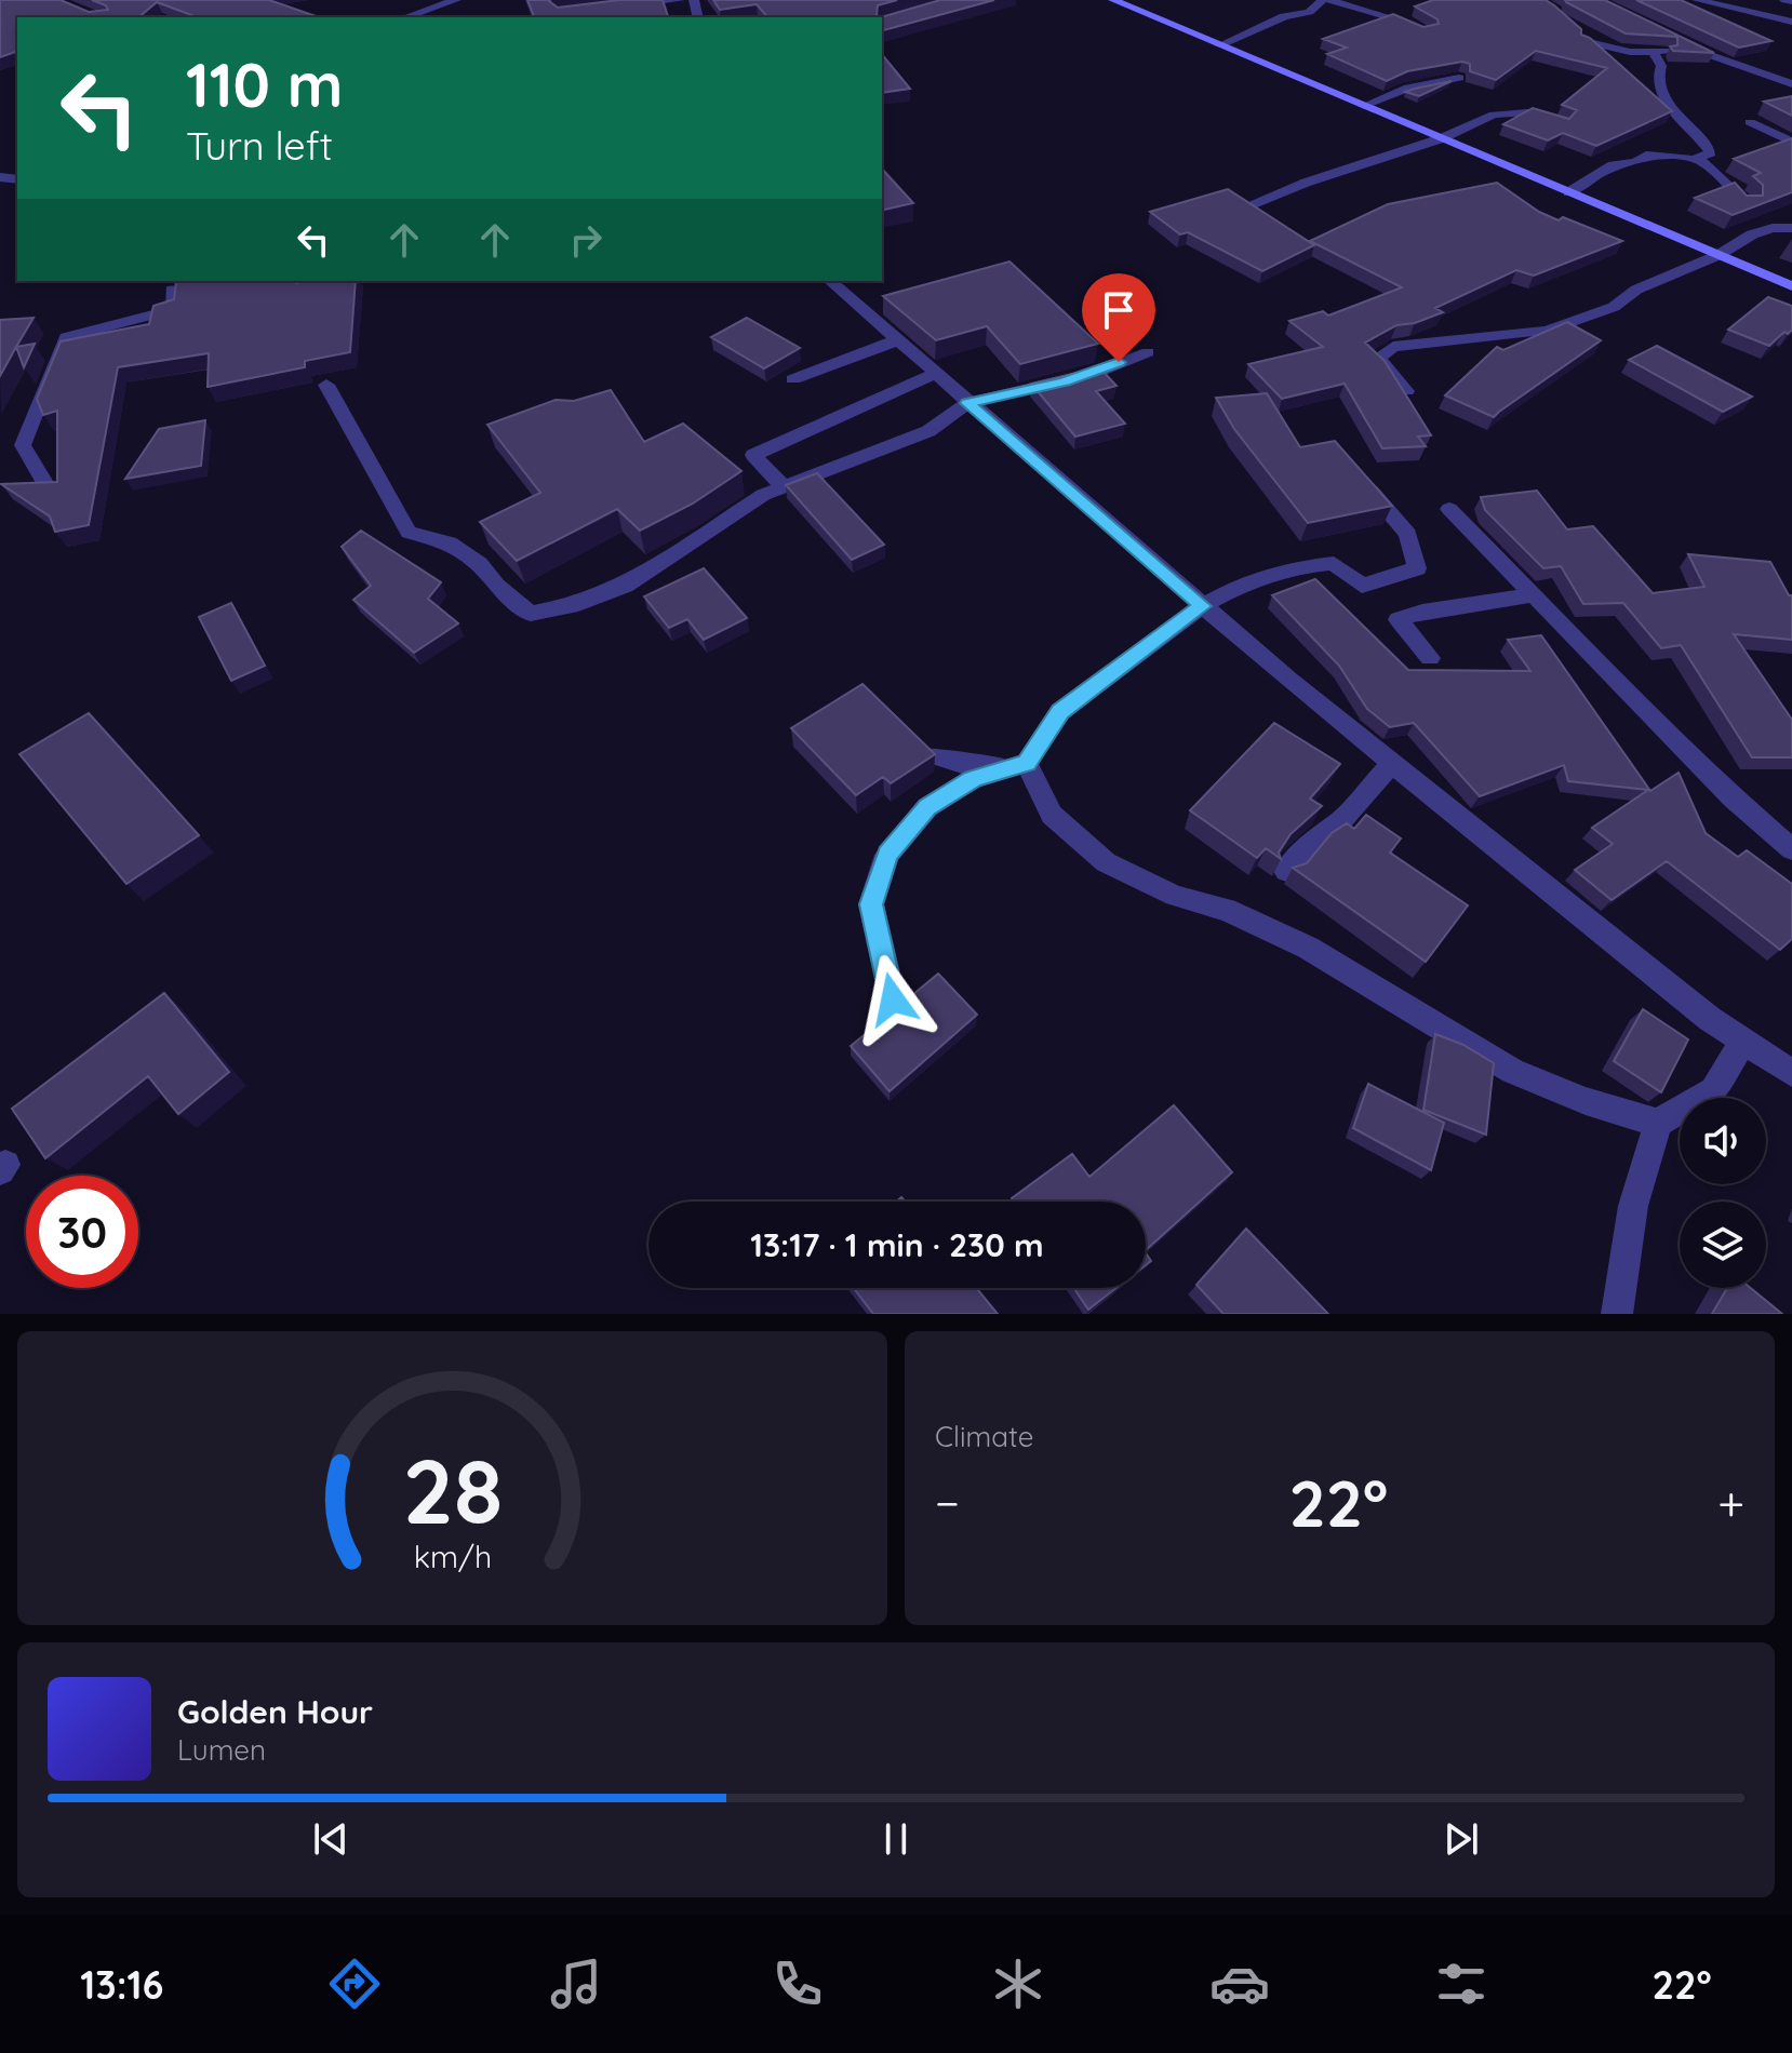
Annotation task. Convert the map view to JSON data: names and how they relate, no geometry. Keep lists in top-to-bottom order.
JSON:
{
  "page": {
    "turn": ["110 m", "Turn left"],
    "limit": "30",
    "trip": "13:17 · 1 min · 230 m",
    "tile": "Climate",
    "heat": ["−", "22°", "+"],
    "song": ["Golden Hour", "Lumen"],
    "tabs": ["13:16", "22°"],
    "gauge": ["28", "km/h"]
  }
}
